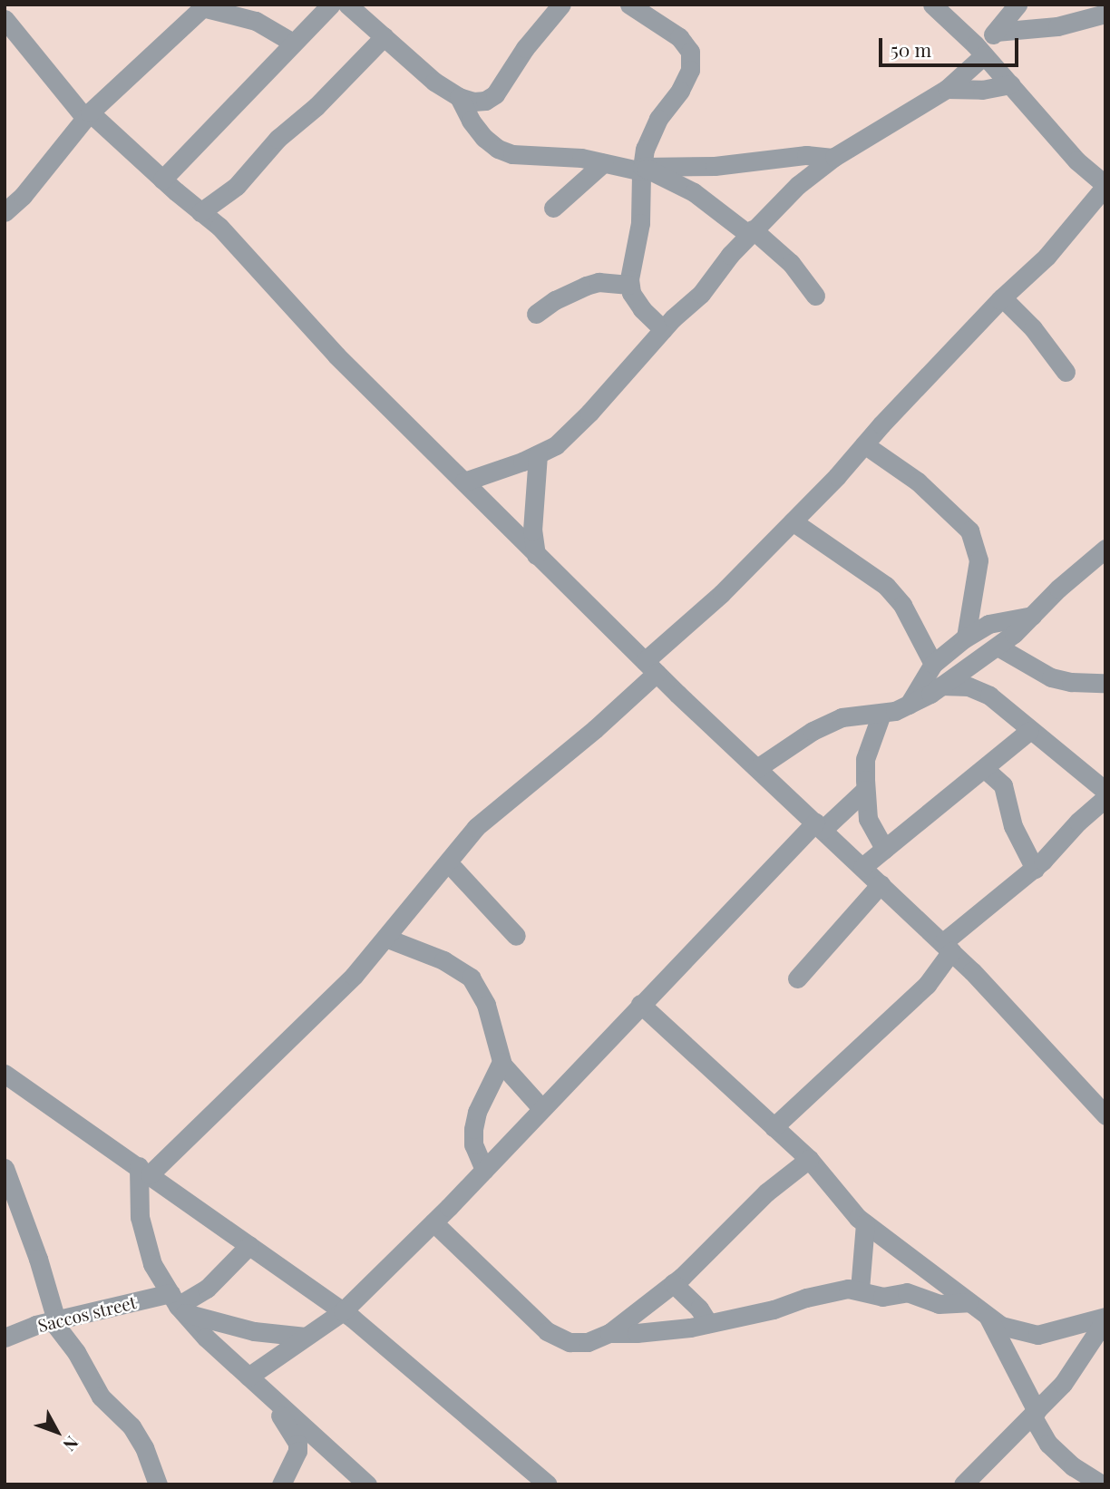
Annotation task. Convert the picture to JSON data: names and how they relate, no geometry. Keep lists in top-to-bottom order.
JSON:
{
  "streets": {
    "street": ["Saccos street"]
  },
  "scale_bar": "50 m",
  "north": "bottom right"
}
